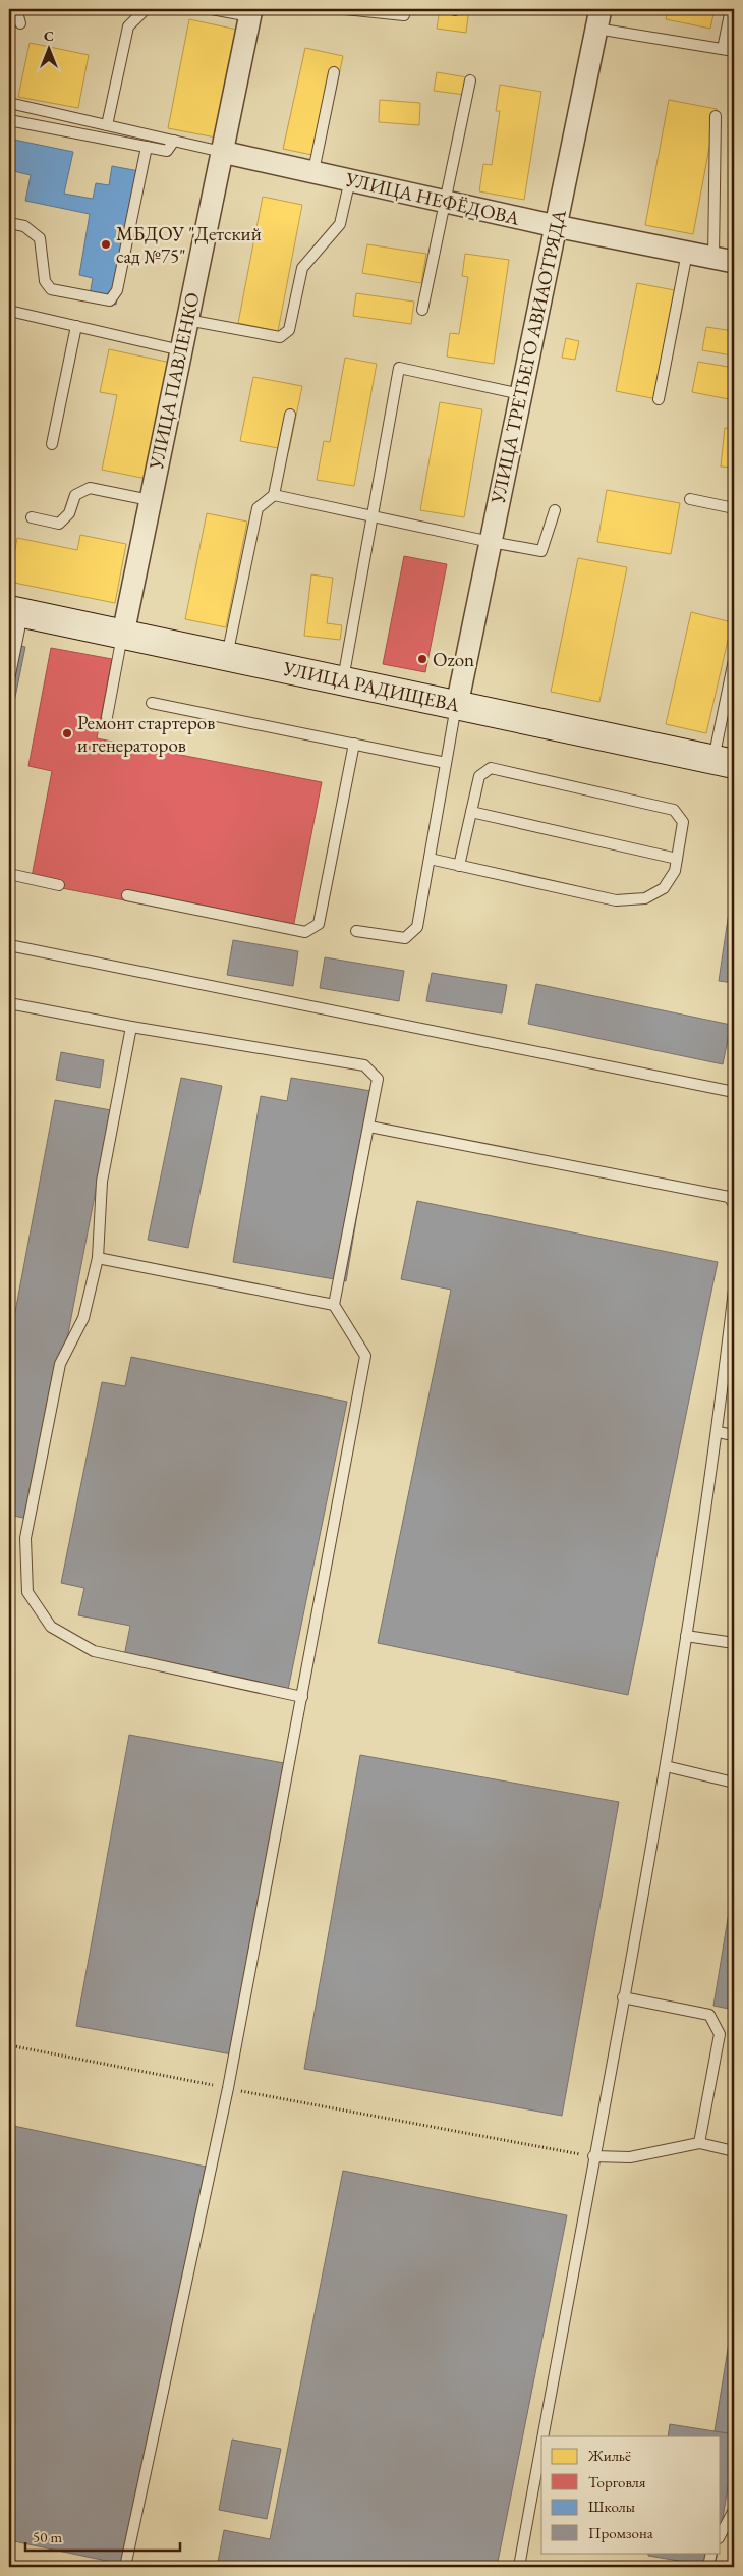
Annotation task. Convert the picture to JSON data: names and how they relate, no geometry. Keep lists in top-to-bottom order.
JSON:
{
  "streets": {
    "street": [
      "УЛИЦА НЕФЁДОВА",
      "УЛИЦА ТРЕТЬЕГО АВИАОТРЯДА",
      "УЛИЦА ПАВЛЕНКО",
      "УЛИЦА РАДИЩЕВА"
    ]
  },
  "crossings": [
    ["УЛИЦА НЕФЁДОВА", "УЛИЦА ТРЕТЬЕГО АВИАОТРЯДА"],
    ["УЛИЦА НЕФЁДОВА", "УЛИЦА ПАВЛЕНКО"],
    ["УЛИЦА ТРЕТЬЕГО АВИАОТРЯДА", "УЛИЦА РАДИЩЕВА"],
    ["УЛИЦА ПАВЛЕНКО", "УЛИЦА РАДИЩЕВА"]
  ],
  "places": ["МБДОУ \"Детский сад №75\"", "Ozon", "Ремонт стартеров и генераторов"],
  "legend": [
    "Жильё",
    "Торговля",
    "Школы",
    "Промзона"
  ],
  "scale_bar": "50 m",
  "north": "top"
}
